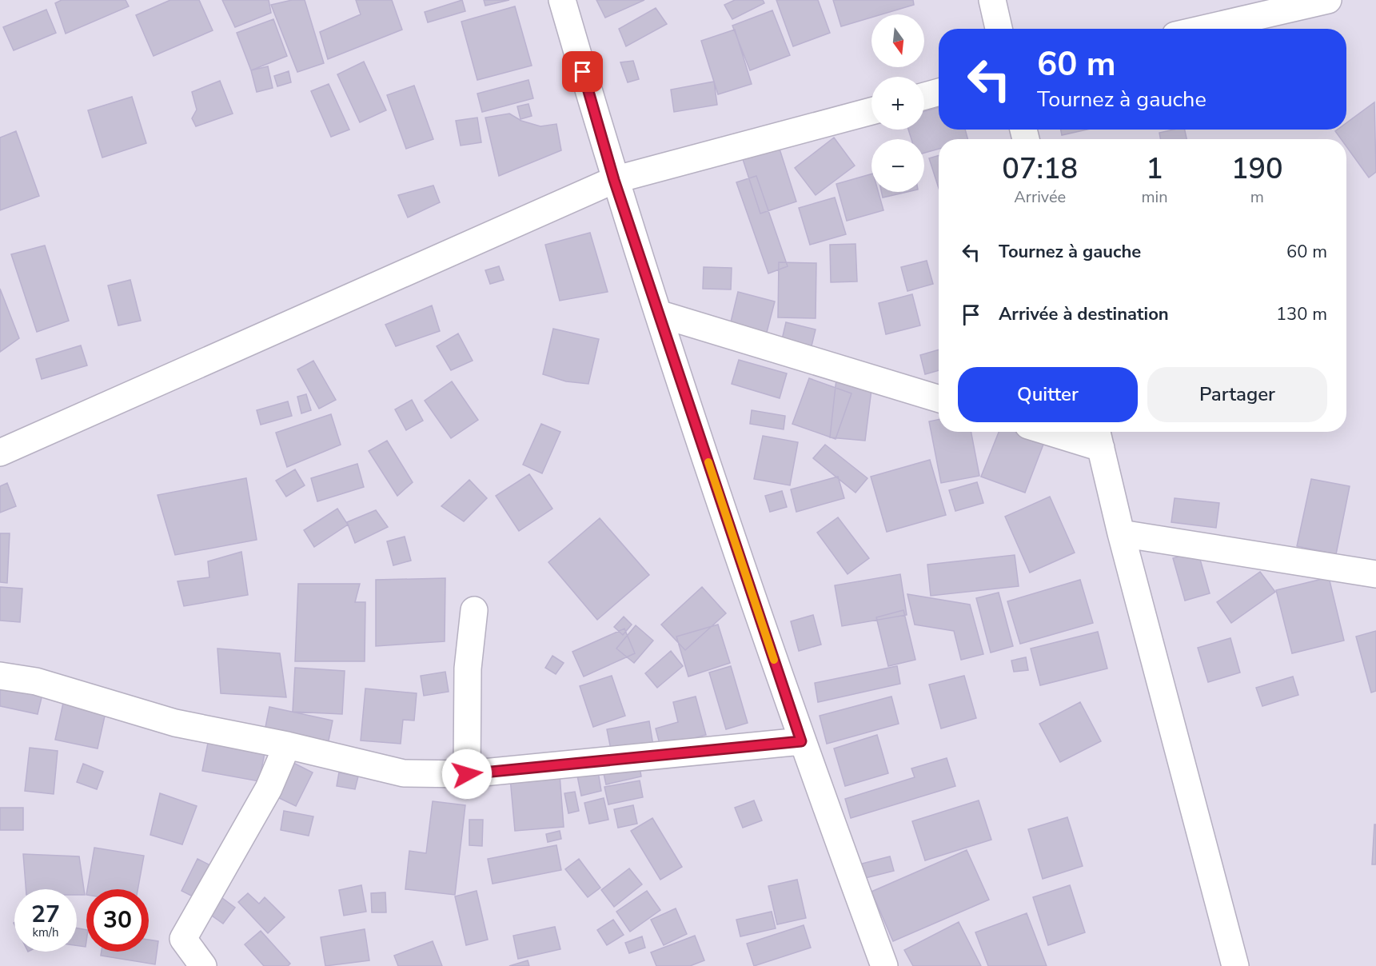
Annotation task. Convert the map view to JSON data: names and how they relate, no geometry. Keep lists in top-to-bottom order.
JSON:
{
  "north": "bottom",
  "page": {
    "map_buttons": ["+", "−"],
    "turn": ["60 m", "Tournez à gauche"],
    "eta": [
      "07:18",
      "Arrivée",
      "1",
      "min",
      "190",
      "m"
    ],
    "list": [
      {
        "name": "Tournez à gauche",
        "value": "60 m"
      },
      {
        "name": "Arrivée à destination",
        "value": "130 m"
      }
    ],
    "buttons": ["Quitter", "Partager"],
    "speed": "27 km/h",
    "limit": "30"
  }
}
